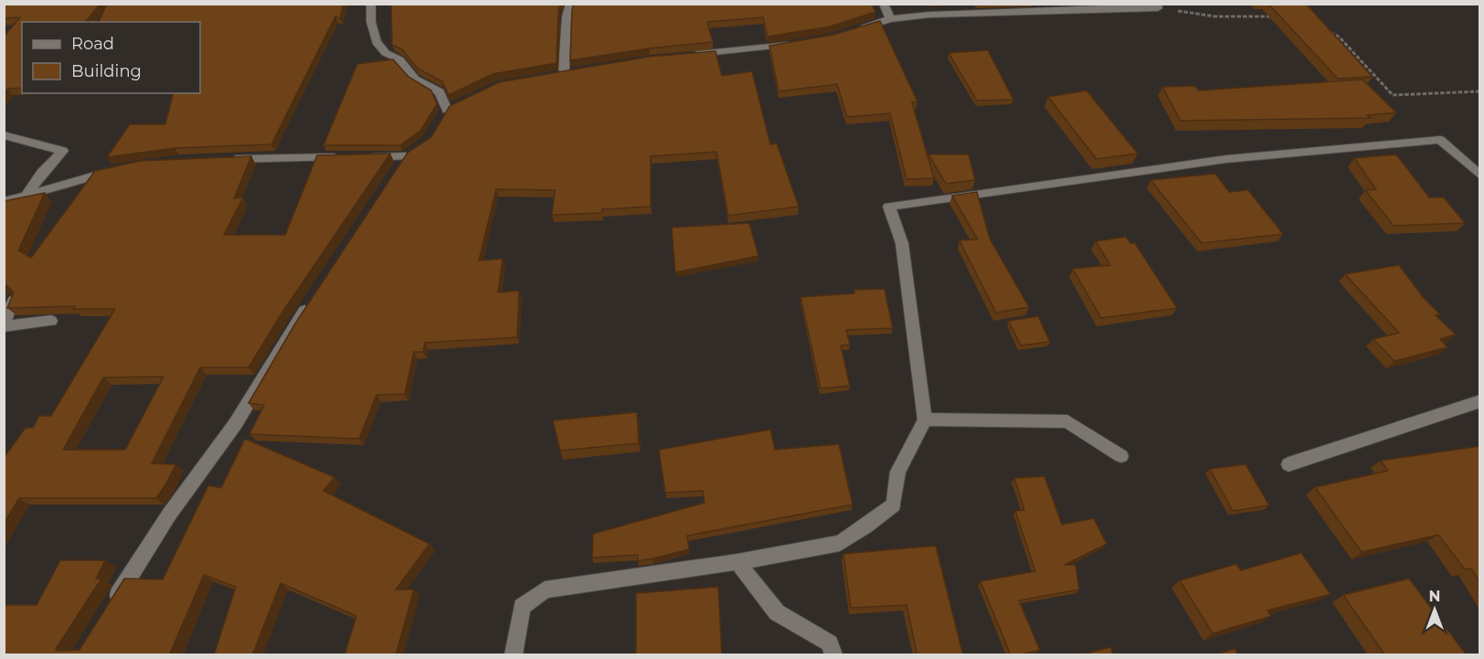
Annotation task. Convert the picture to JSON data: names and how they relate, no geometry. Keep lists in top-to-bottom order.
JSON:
{
  "legend": ["Road", "Building"],
  "north": "top"
}
